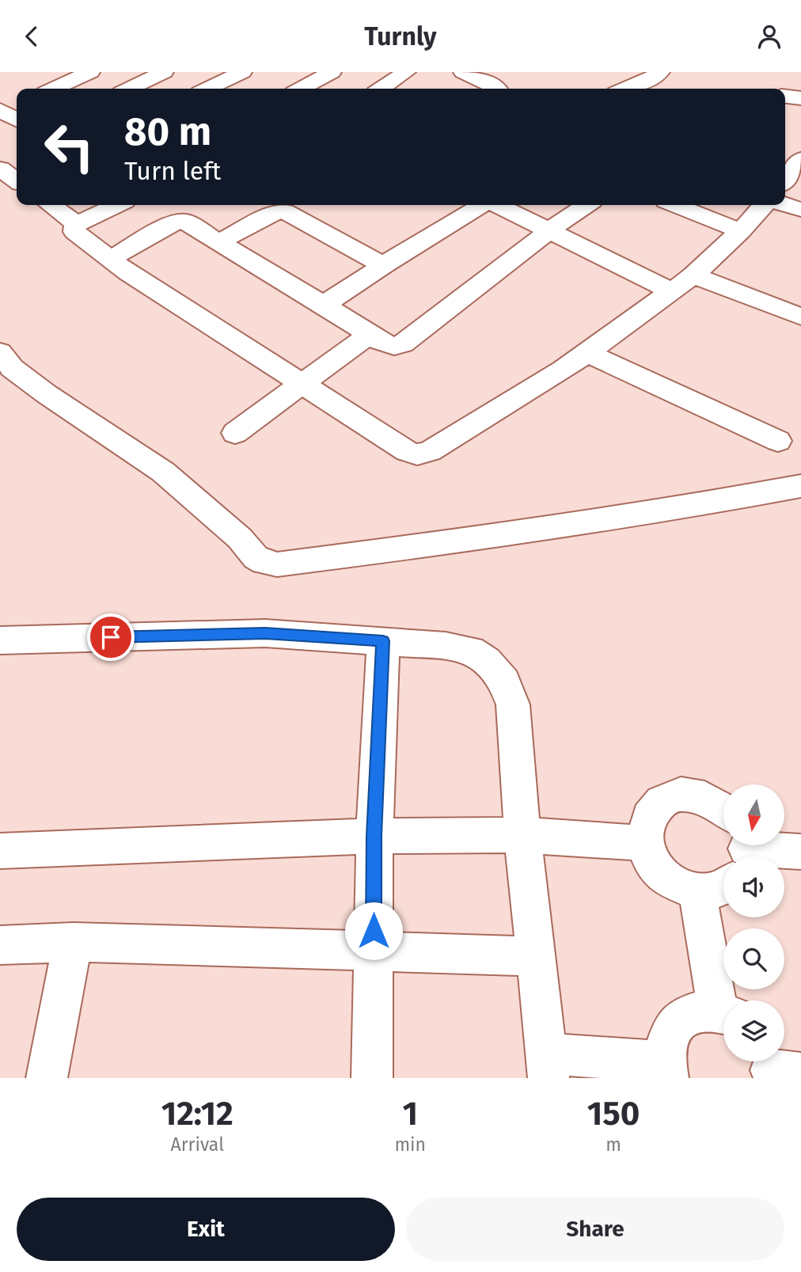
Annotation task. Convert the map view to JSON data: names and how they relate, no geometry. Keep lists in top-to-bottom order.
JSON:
{
  "north": "bottom",
  "page": {
    "header": "Turnly",
    "turn": ["80 m", "Turn left"],
    "eta": [
      "12:12",
      "Arrival",
      "1",
      "min",
      "150",
      "m"
    ],
    "buttons": ["Exit", "Share"]
  }
}
